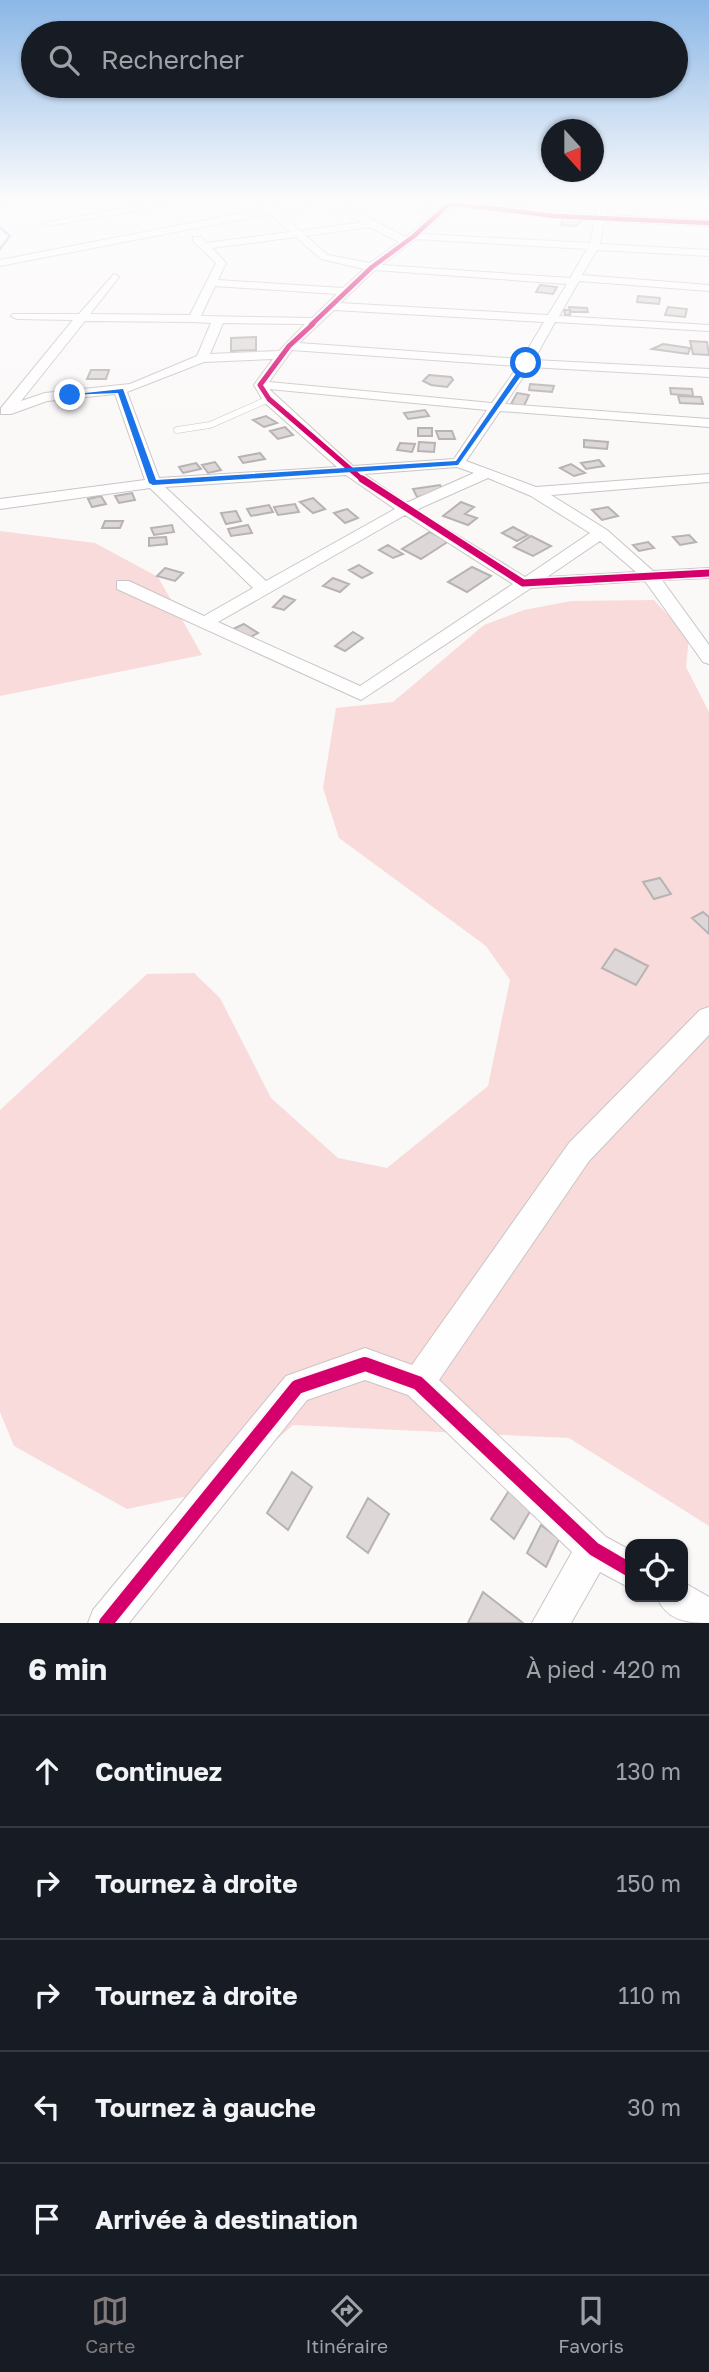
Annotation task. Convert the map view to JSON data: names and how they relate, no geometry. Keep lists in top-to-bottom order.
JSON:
{
  "north": "bottom",
  "page": {
    "search": "Rechercher",
    "heading": ["6 min", "À pied · 420 m"],
    "list": [
      ["Continuez", "130 m"],
      ["Tournez à droite", "150 m"],
      ["Tournez à droite", "110 m"],
      ["Tournez à gauche", "30 m"],
      "Arrivée à destination"
    ],
    "nav": ["Carte", "Itinéraire", "Favoris"]
  }
}
